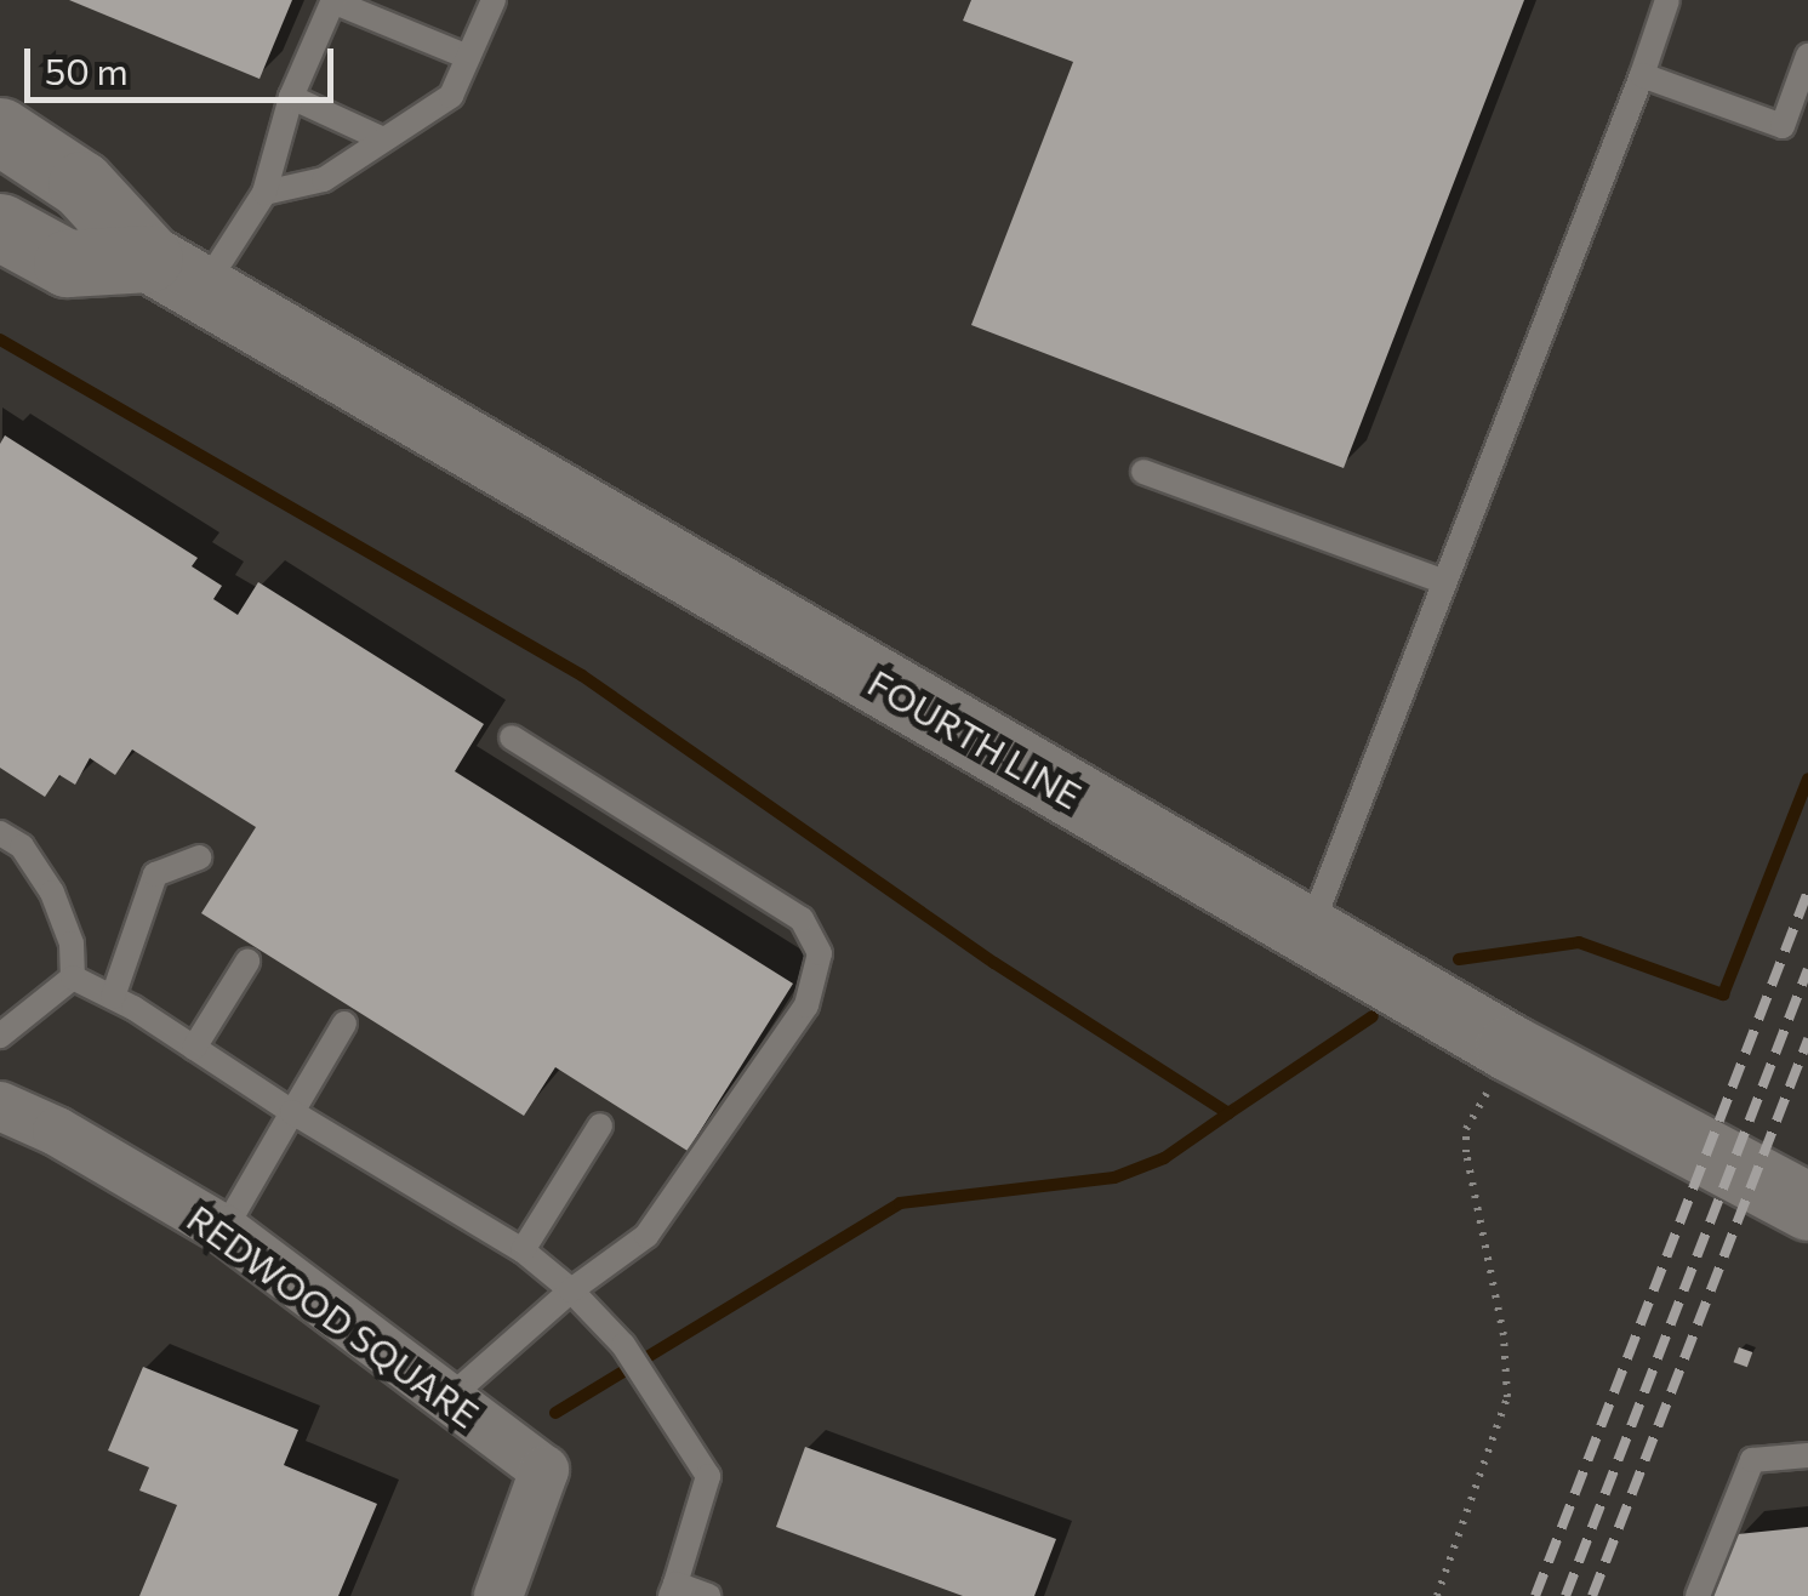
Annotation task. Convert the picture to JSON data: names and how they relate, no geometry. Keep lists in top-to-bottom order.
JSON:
{
  "streets": {
    "street": ["FOURTH LINE", "REDWOOD SQUARE"]
  },
  "scale_bar": "50 m"
}
